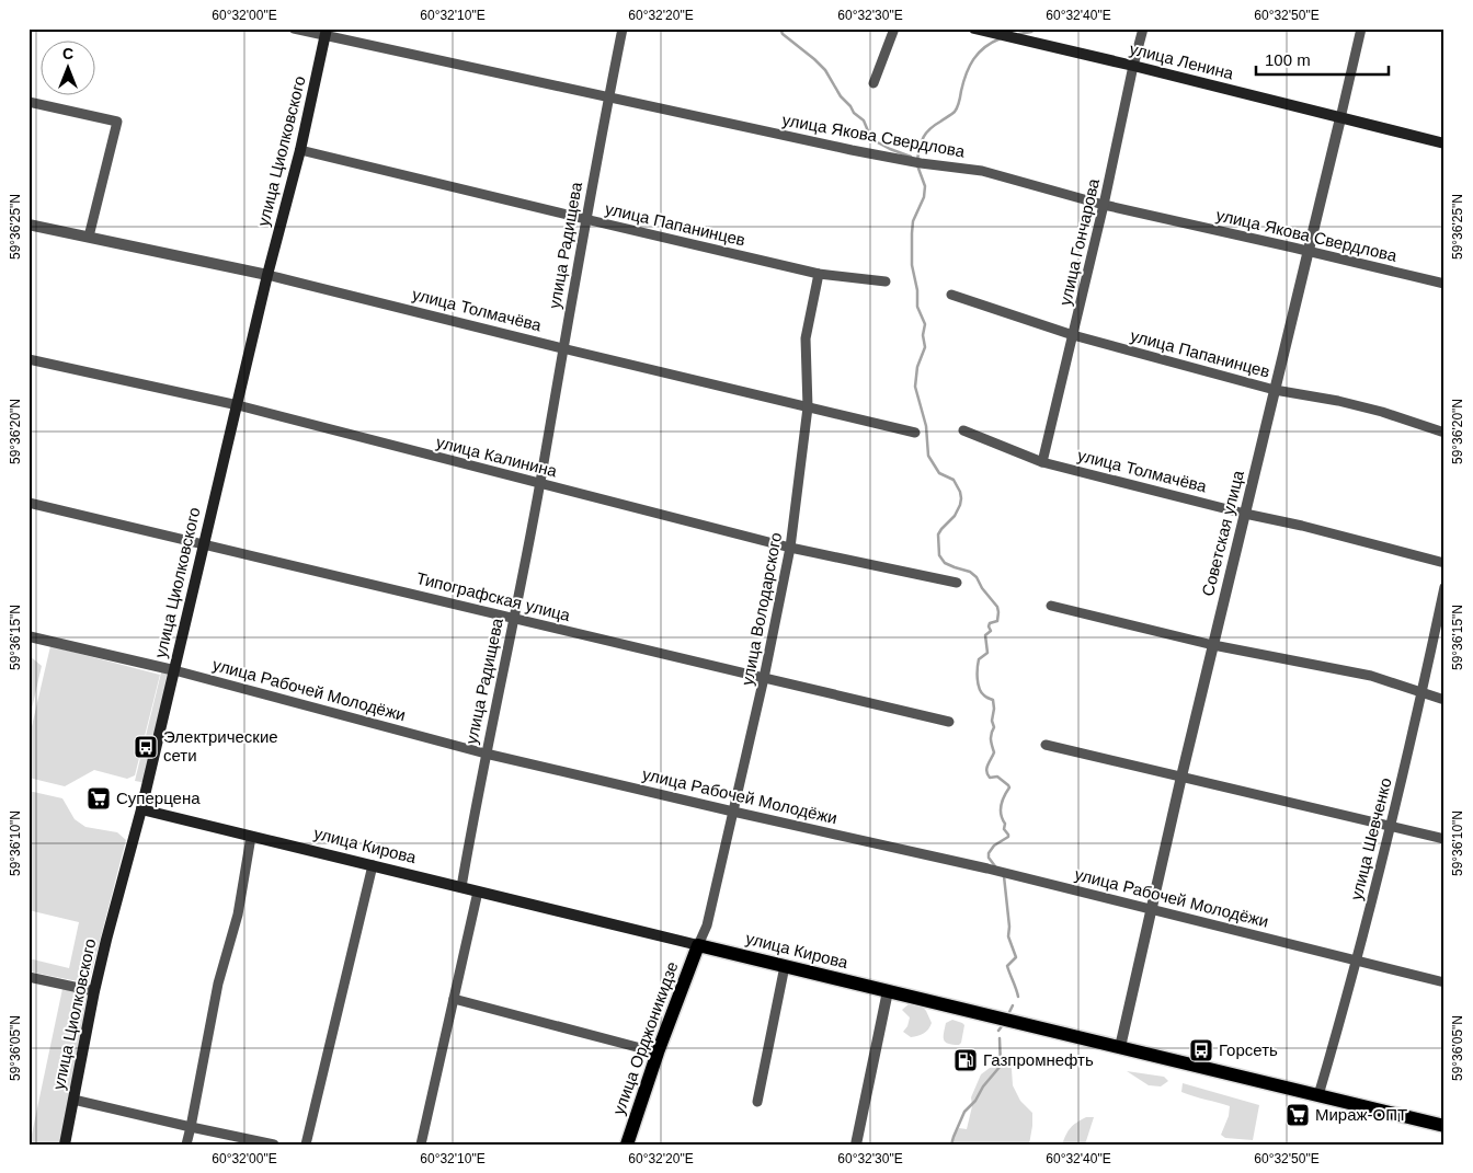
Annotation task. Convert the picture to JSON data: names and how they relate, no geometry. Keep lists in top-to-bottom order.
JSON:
{
  "streets": {
    "main road": [
      "улица Ленина",
      "улица Циолковского",
      "улица Кирова",
      "улица Орджоникидзе"
    ],
    "street": [
      "улица Якова Свердлова",
      "улица Папанинцев",
      "улица Гончарова",
      "улица Радищева",
      "улица Толмачёва",
      "улица Калинина",
      "Советская улица",
      "Типографская улица",
      "улица Володарского",
      "улица Рабочей Молодёжи",
      "улица Шевченко"
    ]
  },
  "crossings": [
    ["улица Ленина", "улица Гончарова"],
    ["улица Ленина", "Советская улица"],
    ["улица Якова Свердлова", "улица Циолковского"],
    ["улица Якова Свердлова", "улица Гончарова"],
    ["улица Якова Свердлова", "улица Радищева"],
    ["улица Якова Свердлова", "Советская улица"],
    ["улица Циолковского", "улица Папанинцев"],
    ["улица Циолковского", "улица Толмачёва"],
    ["улица Циолковского", "улица Калинина"],
    ["улица Циолковского", "Типографская улица"],
    ["улица Циолковского", "улица Рабочей Молодёжи"],
    ["улица Циолковского", "улица Кирова"],
    ["улица Папанинцев", "улица Гончарова"],
    ["улица Папанинцев", "улица Радищева"],
    ["улица Папанинцев", "Советская улица"],
    ["улица Папанинцев", "улица Володарского"],
    ["улица Гончарова", "улица Толмачёва"],
    ["улица Радищева", "улица Толмачёва"],
    ["улица Радищева", "улица Калинина"],
    ["улица Радищева", "Типографская улица"],
    ["улица Радищева", "улица Рабочей Молодёжи"],
    ["улица Радищева", "улица Кирова"],
    ["улица Толмачёва", "Советская улица"],
    ["улица Толмачёва", "улица Володарского"],
    ["улица Калинина", "улица Володарского"],
    ["Советская улица", "улица Рабочей Молодёжи"],
    ["Советская улица", "улица Кирова"],
    ["Типографская улица", "улица Володарского"],
    ["улица Володарского", "улица Рабочей Молодёжи"],
    ["улица Володарского", "улица Кирова"],
    ["улица Володарского", "улица Орджоникидзе"],
    ["улица Рабочей Молодёжи", "улица Шевченко"],
    ["улица Шевченко", "улица Кирова"],
    ["улица Кирова", "улица Орджоникидзе"]
  ],
  "places": {
    "bus stop": ["Электрические сети", "Горсеть"],
    "supermarket": ["Суперцена", "Мираж-ОПТ"],
    "fuel station": ["Газпромнефть"]
  },
  "scale_bar": "100 m",
  "north": "top",
  "coordinates": [
    "60°32'00\"E",
    "60°32'10\"E",
    "60°32'20\"E",
    "60°32'30\"E",
    "60°32'40\"E",
    "60°32'50\"E",
    "59°36'25\"N",
    "59°36'20\"N",
    "59°36'15\"N",
    "59°36'10\"N",
    "59°36'05\"N"
  ]
}
